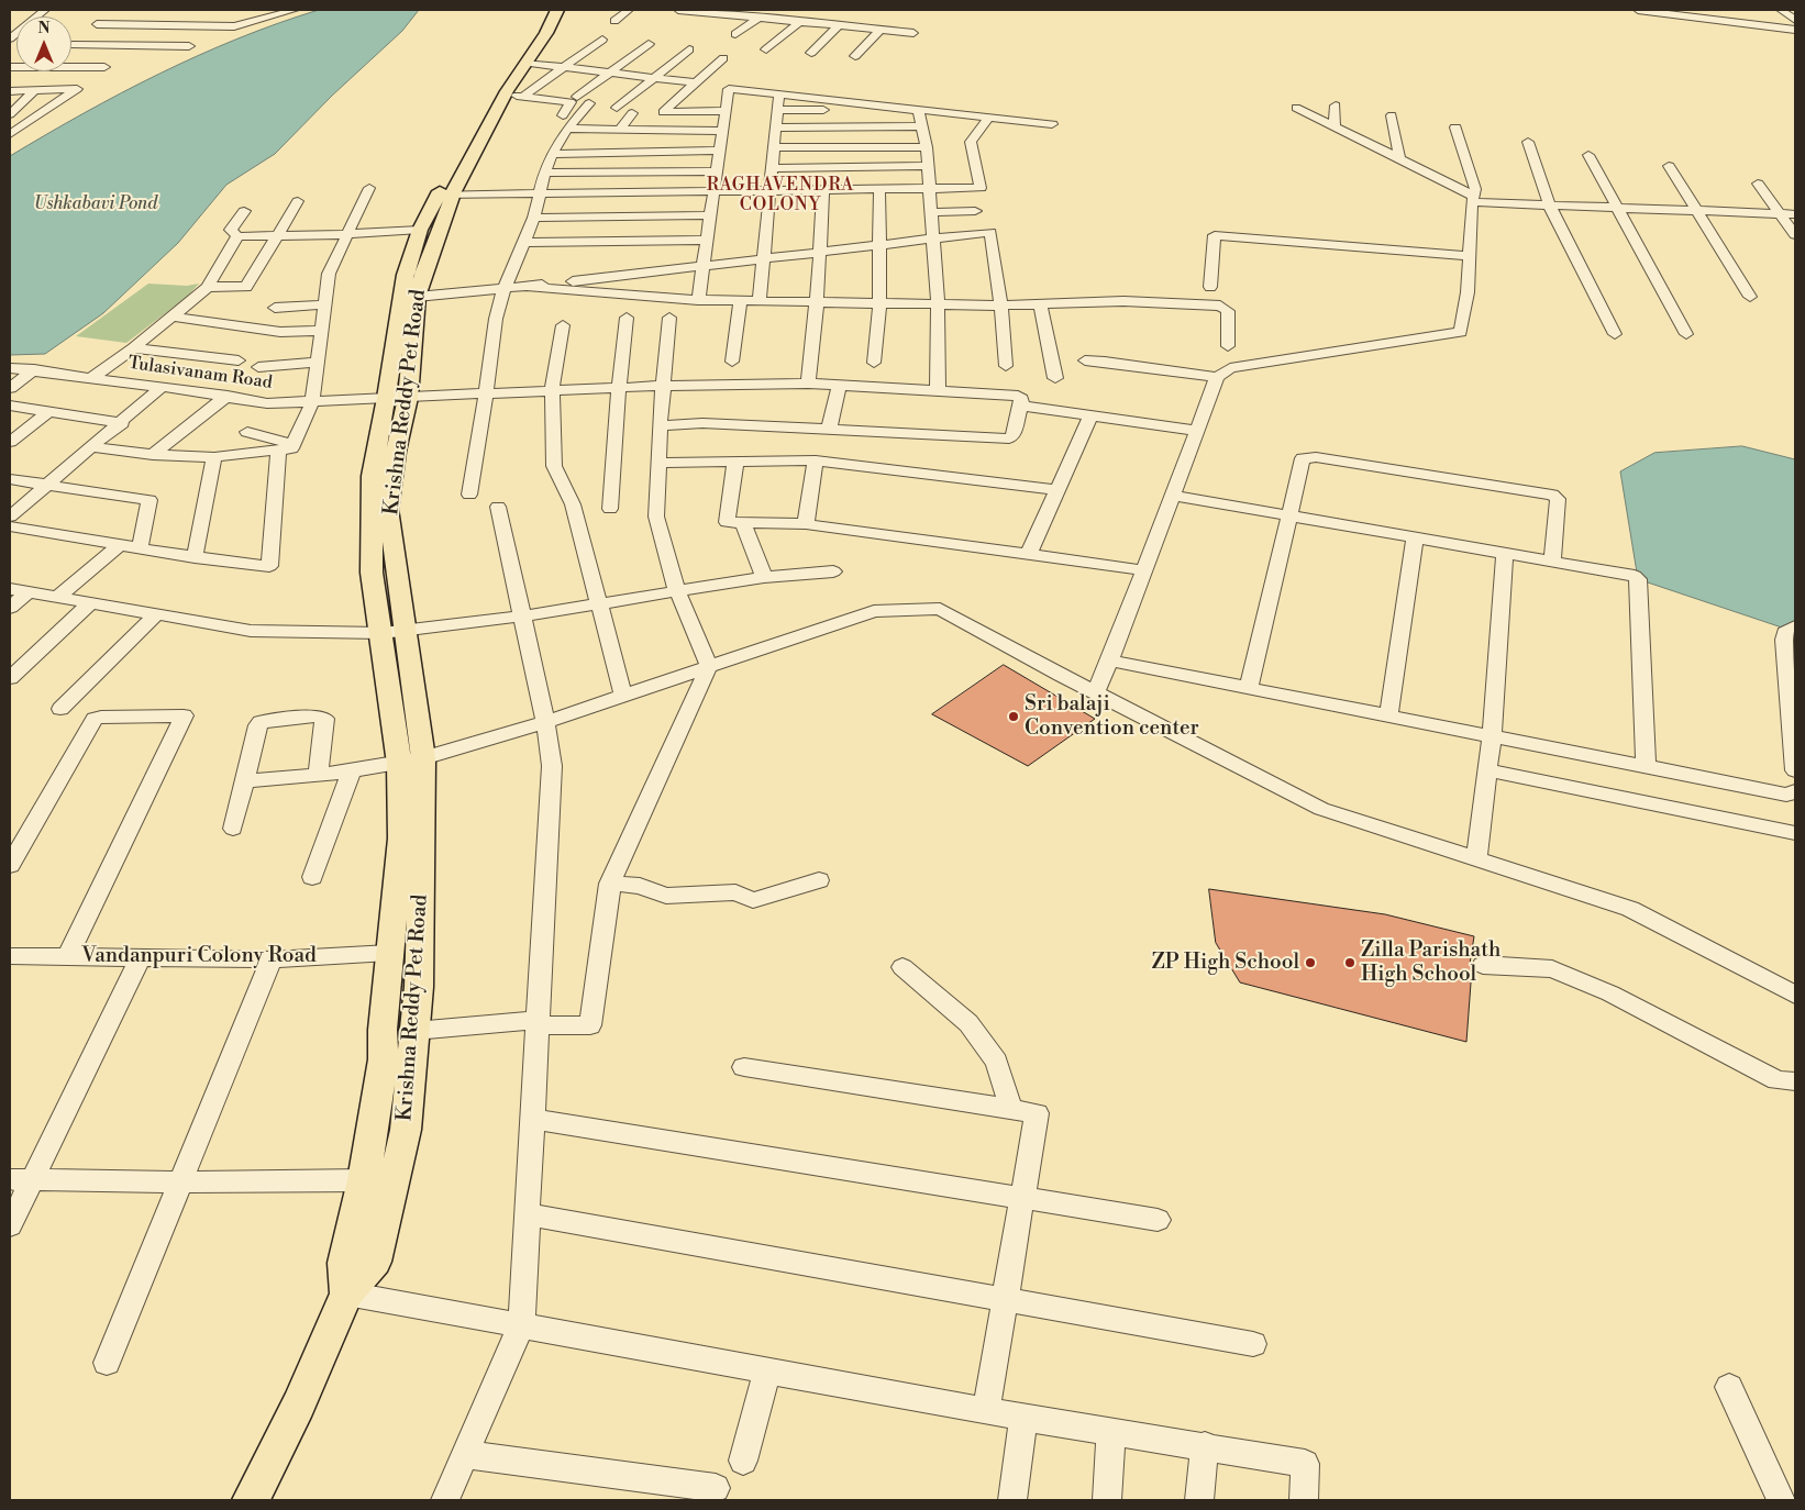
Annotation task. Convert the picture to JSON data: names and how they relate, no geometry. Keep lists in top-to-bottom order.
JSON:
{
  "streets": {
    "main road": ["Krishna Reddy Pet Road"],
    "street": ["Tulasivanam Road", "Vandanpuri Colony Road"]
  },
  "crossings": [
    ["Tulasivanam Road", "Krishna Reddy Pet Road"],
    ["Krishna Reddy Pet Road", "Vandanpuri Colony Road"]
  ],
  "districts": ["RAGHAVENDRA COLONY"],
  "water": ["Ushkabavi Pond"],
  "places": ["Sri balaji Convention center", "ZP High School", "Zilla Parishath High School"],
  "north": "top"
}
